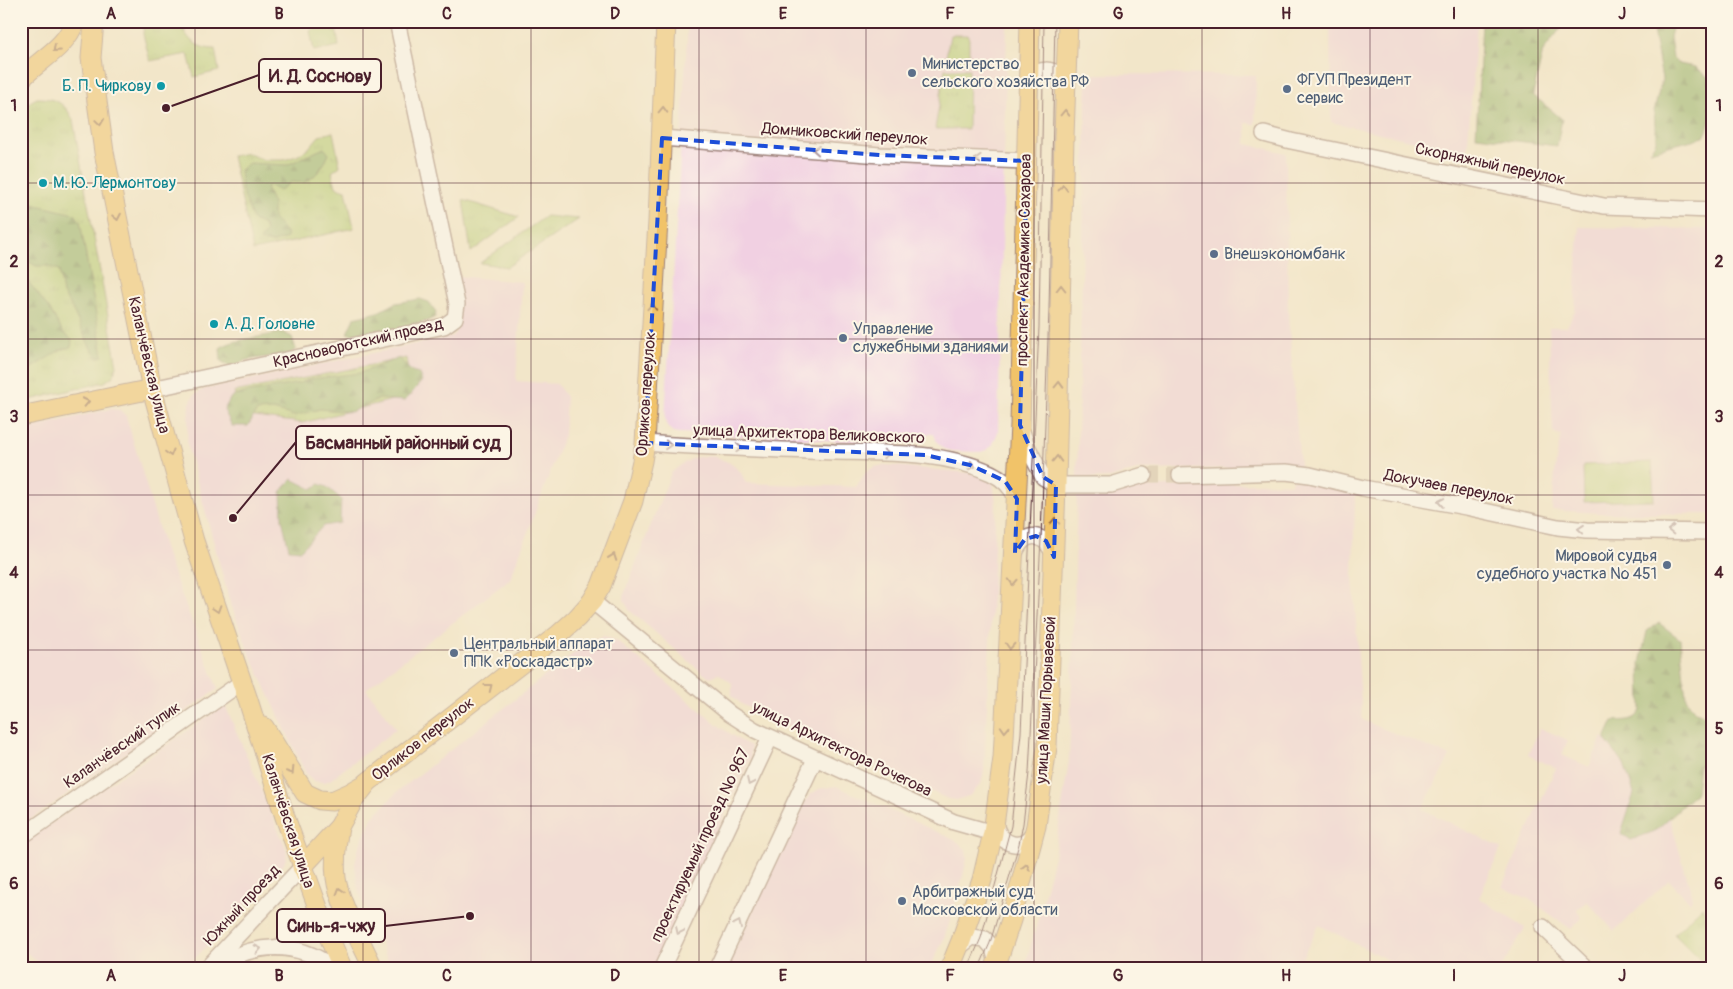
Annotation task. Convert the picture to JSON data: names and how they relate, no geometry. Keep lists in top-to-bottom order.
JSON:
{
  "streets": {
    "main road": [
      "проспект Академика Сахарова",
      "Красноворотский проезд",
      "Каланчёвская улица",
      "Орликов переулок",
      "улица Маши Порываевой"
    ],
    "street": [
      "Домниковский переулок",
      "Скорняжный переулок",
      "улица Архитектора Великовского",
      "Докучаев переулок",
      "Каланчёвский тупик",
      "улица Архитектора Рочегова",
      "проектируемый проезд № 967",
      "Южный проезд"
    ]
  },
  "crossings": [
    ["Домниковский переулок", "проспект Академика Сахарова"],
    ["Домниковский переулок", "Орликов переулок"],
    ["проспект Академика Сахарова", "улица Архитектора Великовского"],
    ["Красноворотский проезд", "Каланчёвская улица"],
    ["Каланчёвская улица", "Орликов переулок"],
    ["Каланчёвская улица", "Каланчёвский тупик"],
    ["Каланчёвская улица", "Южный проезд"],
    ["Орликов переулок", "улица Архитектора Великовского"],
    ["Орликов переулок", "улица Архитектора Рочегова"],
    ["Орликов переулок", "Южный проезд"],
    ["улица Архитектора Рочегова", "проектируемый проезд № 967"]
  ],
  "one_way": [
    "Домниковский переулок",
    "Орликов переулок",
    "улица Архитектора Великовского",
    "Докучаев переулок",
    "Южный проезд"
  ],
  "places": [
    "Министерство сельского хозяйства РФ",
    "Б. П. Чиркову",
    "ФГУП Президент сервис",
    "И. Д. Соснову",
    "М. Ю. Лермонтову",
    "Внешэкономбанк",
    "А. Д. Головне",
    "Управление служебными зданиями",
    "Басманный районный суд",
    "Мировой судья судебного участка № 451",
    "Центральный аппарат ППК «Роскадастр»",
    "Арбитражный суд Московской области",
    "Синь-я-чжу"
  ],
  "grid": {
    "columns": [
      "A",
      "B",
      "C",
      "D",
      "E",
      "F",
      "G",
      "H",
      "I",
      "J"
    ],
    "rows": [
      "1",
      "2",
      "3",
      "4",
      "5",
      "6"
    ]
  }
}
